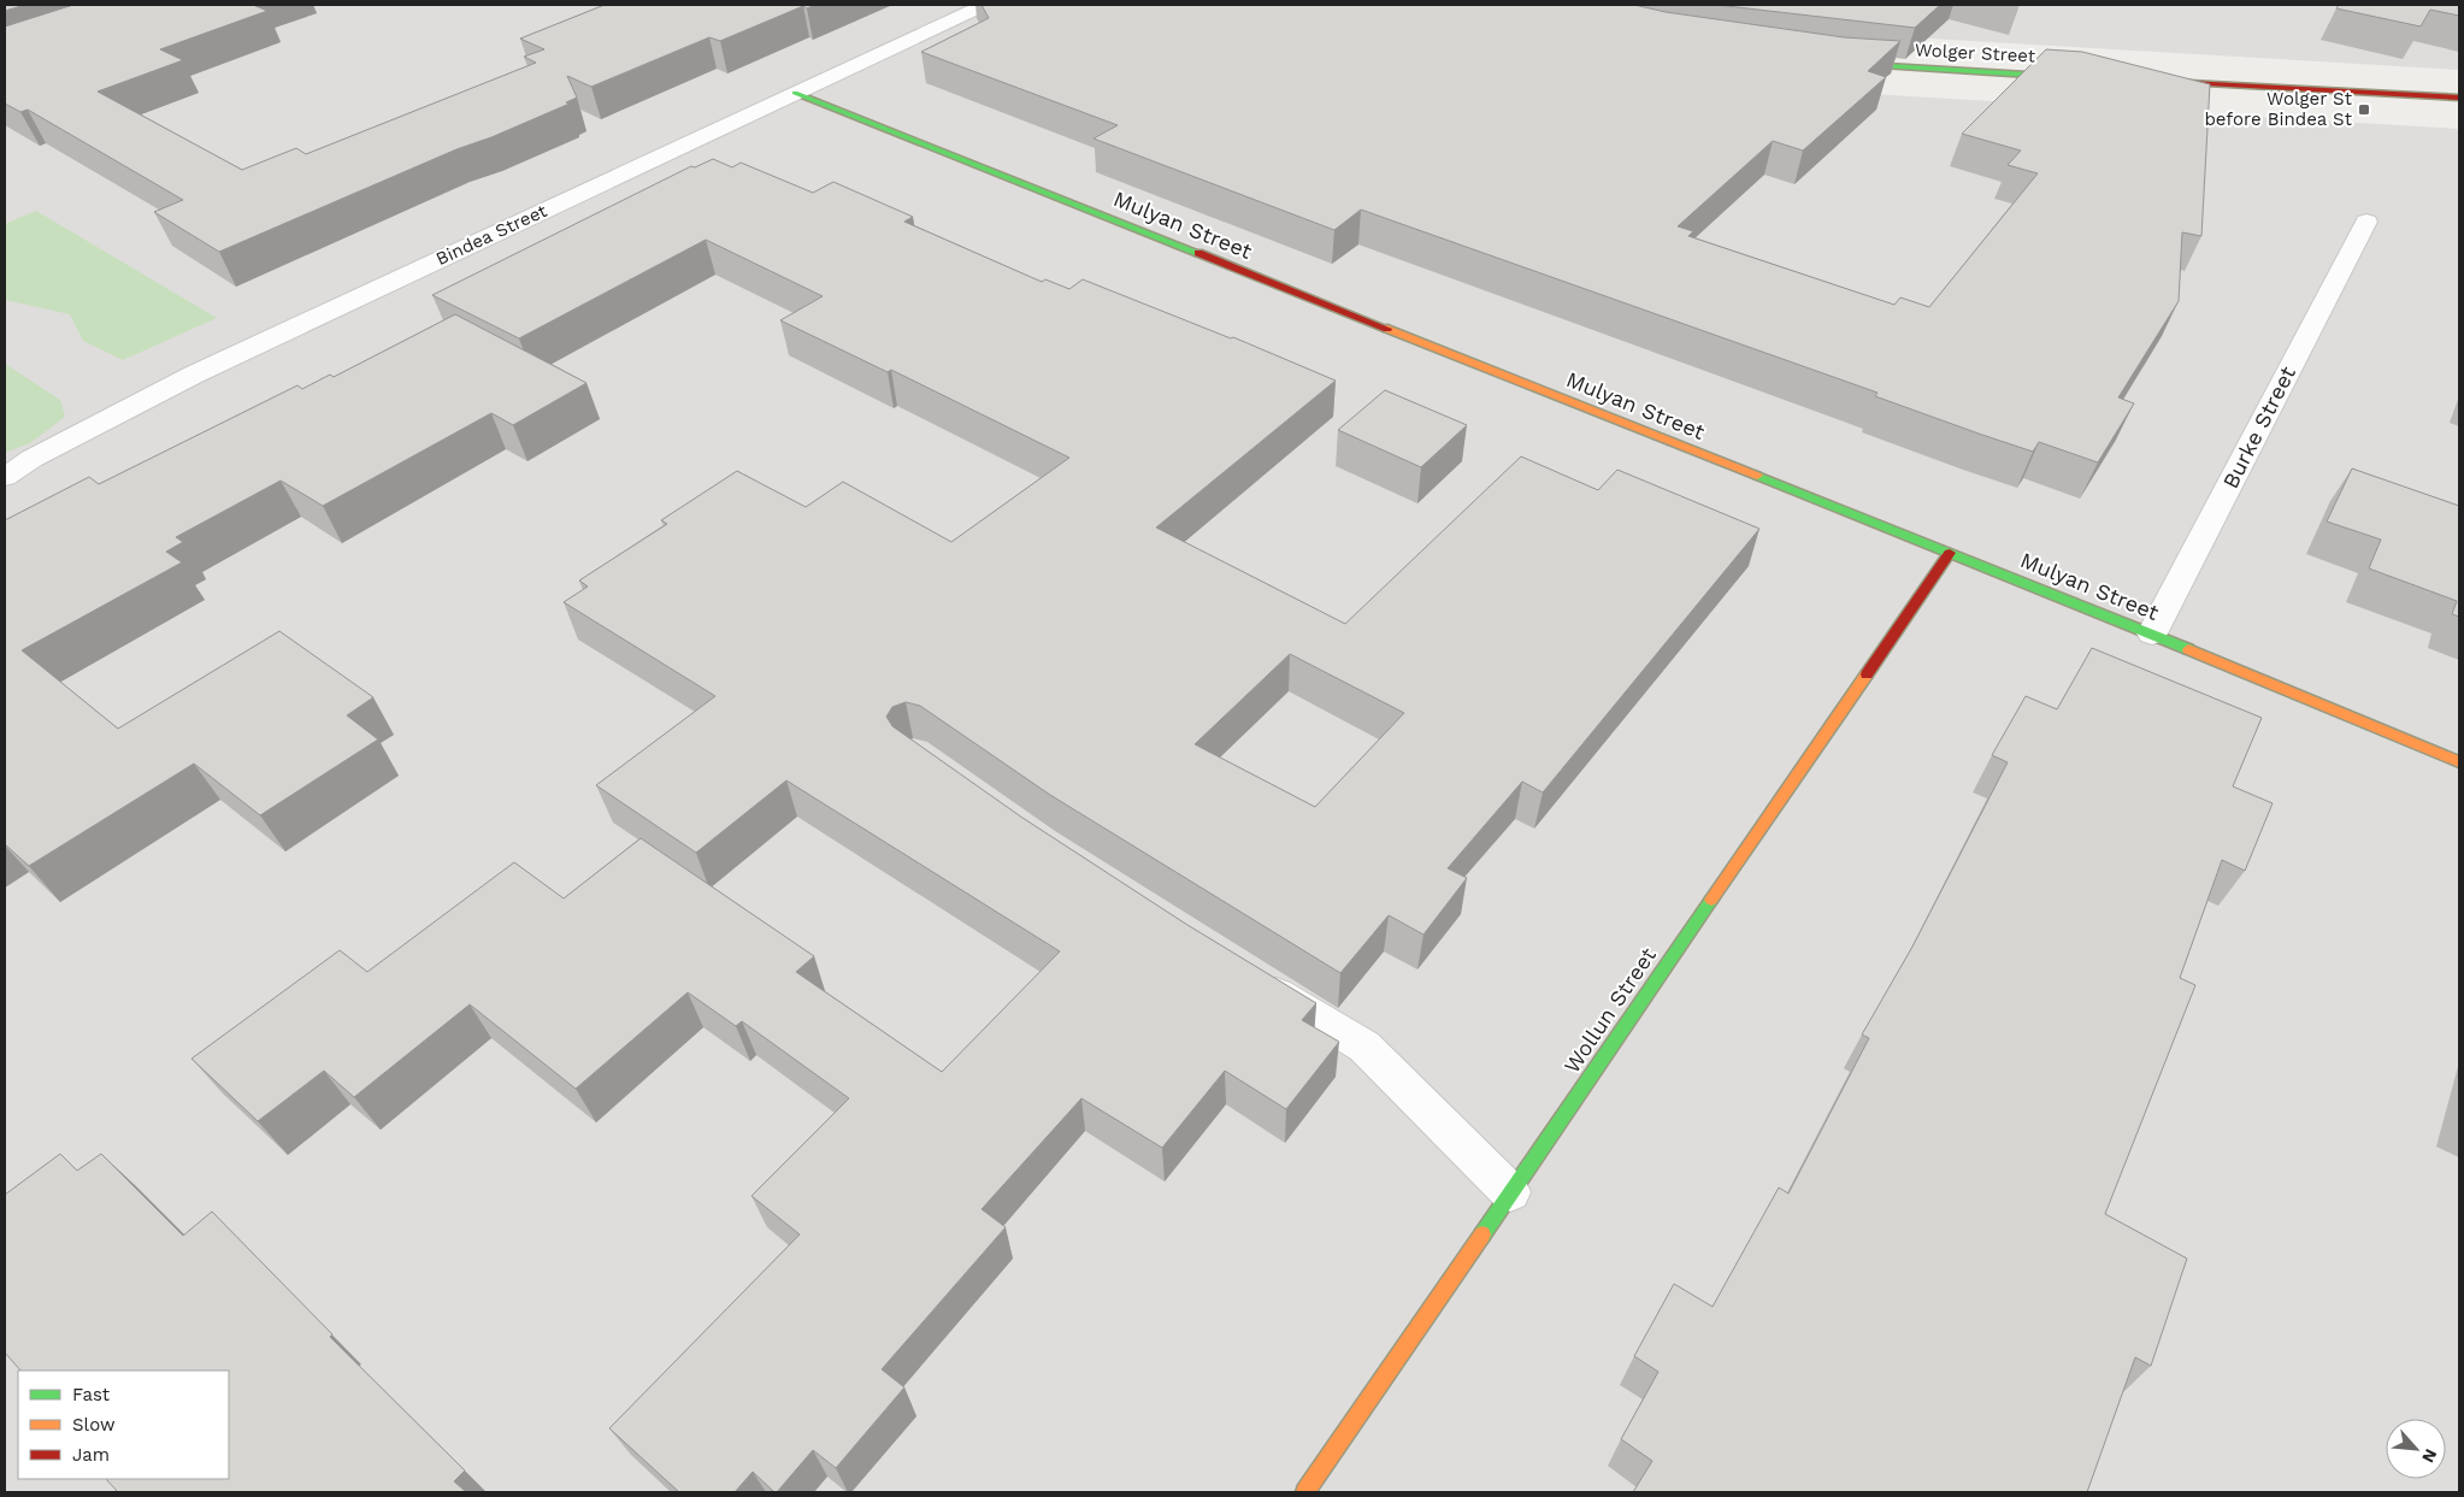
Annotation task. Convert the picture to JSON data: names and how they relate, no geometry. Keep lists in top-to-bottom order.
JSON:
{
  "streets": {
    "street": [
      "Wolger Street",
      "Mulyan Street",
      "Bindea Street",
      "Burke Street",
      "Wollun Street"
    ]
  },
  "crossings": [
    ["Mulyan Street", "Bindea Street"],
    ["Mulyan Street", "Burke Street"],
    ["Mulyan Street", "Wollun Street"]
  ],
  "places": {
    "transit": ["Wolger St before Bindea St"]
  },
  "legend": ["Fast", "Slow", "Jam"],
  "north": "bottom right"
}
